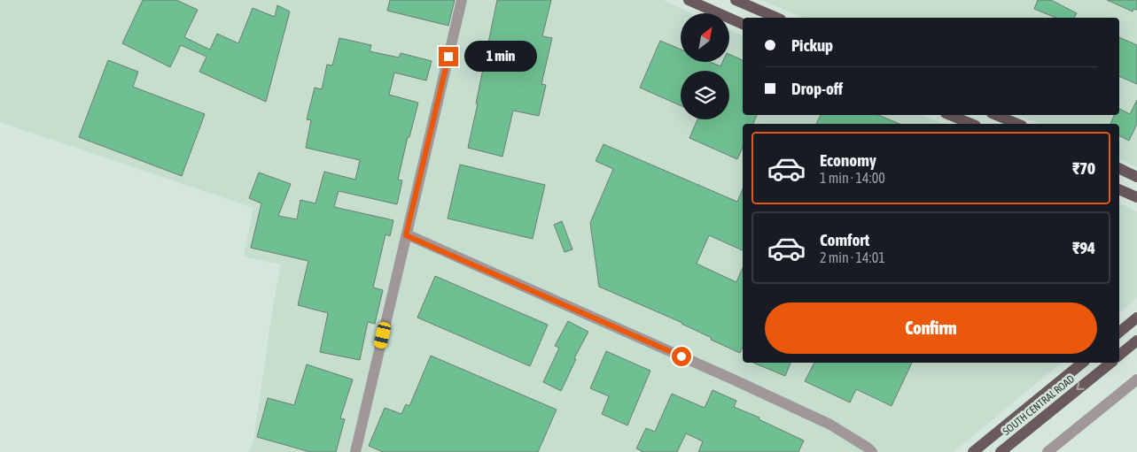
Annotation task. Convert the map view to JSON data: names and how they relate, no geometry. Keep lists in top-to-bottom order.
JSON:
{
  "streets": {
    "main road": ["SOUTH CENTRAL ROAD"]
  },
  "north": "top right",
  "page": {
    "banner": ["Pickup", "Drop-off"],
    "bubble": "1 min",
    "list": [
      {
        "name": "Economy",
        "note": "1 min · 14:00",
        "value": "₹70"
      },
      {
        "name": "Comfort",
        "note": "2 min · 14:01",
        "value": "₹94"
      }
    ],
    "buttons": "Confirm"
  }
}
